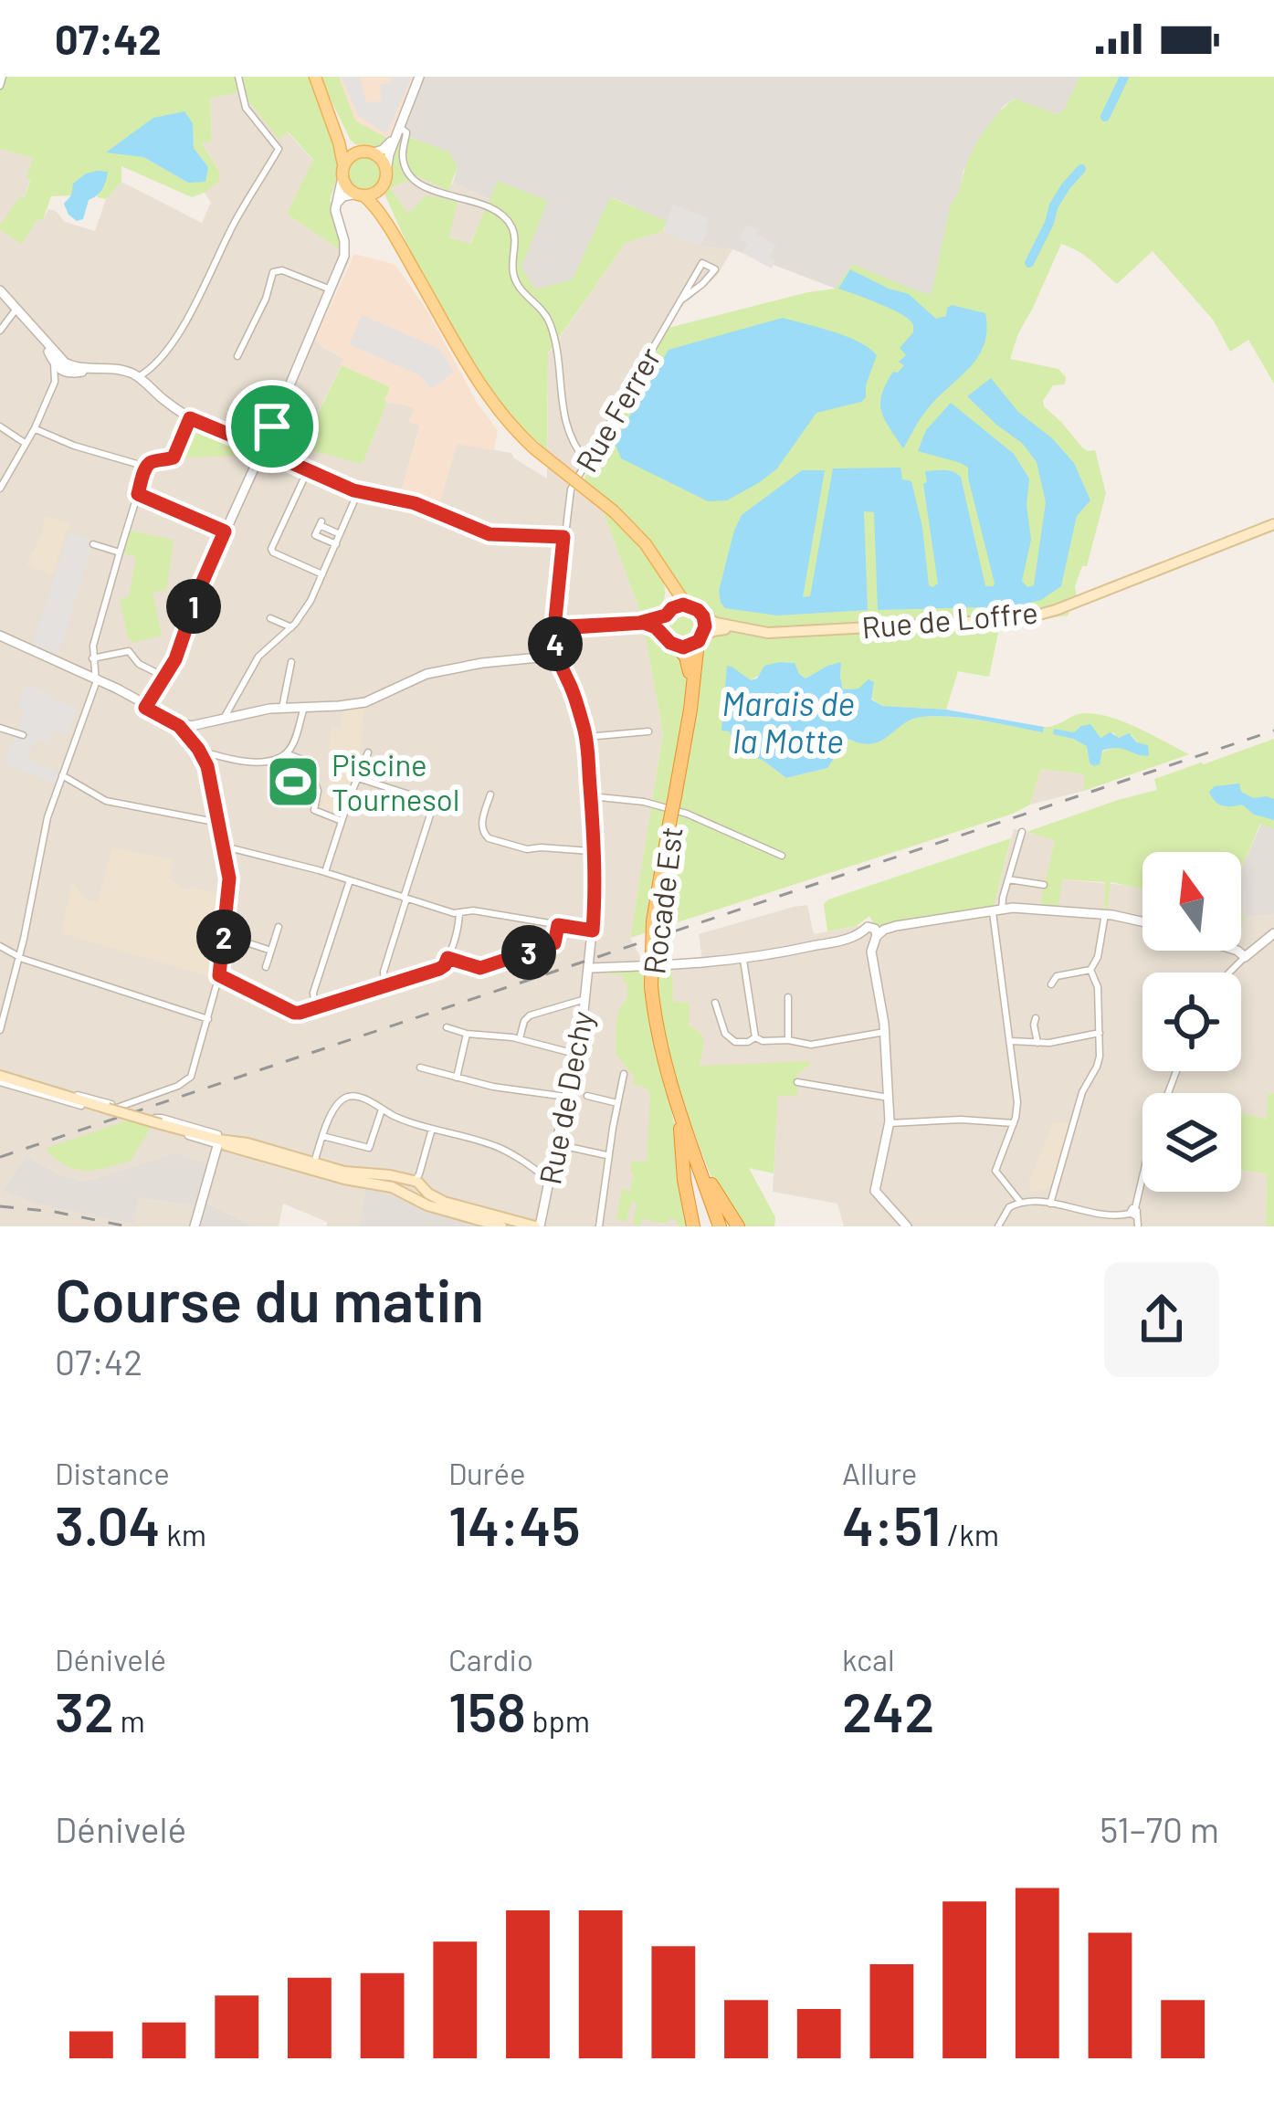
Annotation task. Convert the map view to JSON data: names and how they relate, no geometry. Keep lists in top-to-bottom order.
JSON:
{
  "streets": {
    "highway": ["Rocade Est"],
    "main road": ["Rue de Loffre"],
    "street": ["Rue Ferrer", "Rue de Dechy"]
  },
  "crossings": [
    ["Rue de Loffre", "Rocade Est"]
  ],
  "water": ["Marais de la Motte"],
  "places": {
    "sports": ["Piscine Tournesol"]
  },
  "north": "top",
  "page": {
    "status": "07:42",
    "pins": [
      "1",
      "4",
      "2",
      "3"
    ],
    "heading": ["Course du matin", "07:42"],
    "stats": [
      ["Distance", "3.04 km"],
      ["Durée", "14:45"],
      ["Allure", "4:51 /km"],
      ["Dénivelé", "32 m"],
      ["Cardio", "158 bpm"],
      ["kcal", "242"]
    ],
    "chart": ["Dénivelé", "51–70 m"]
  }
}
